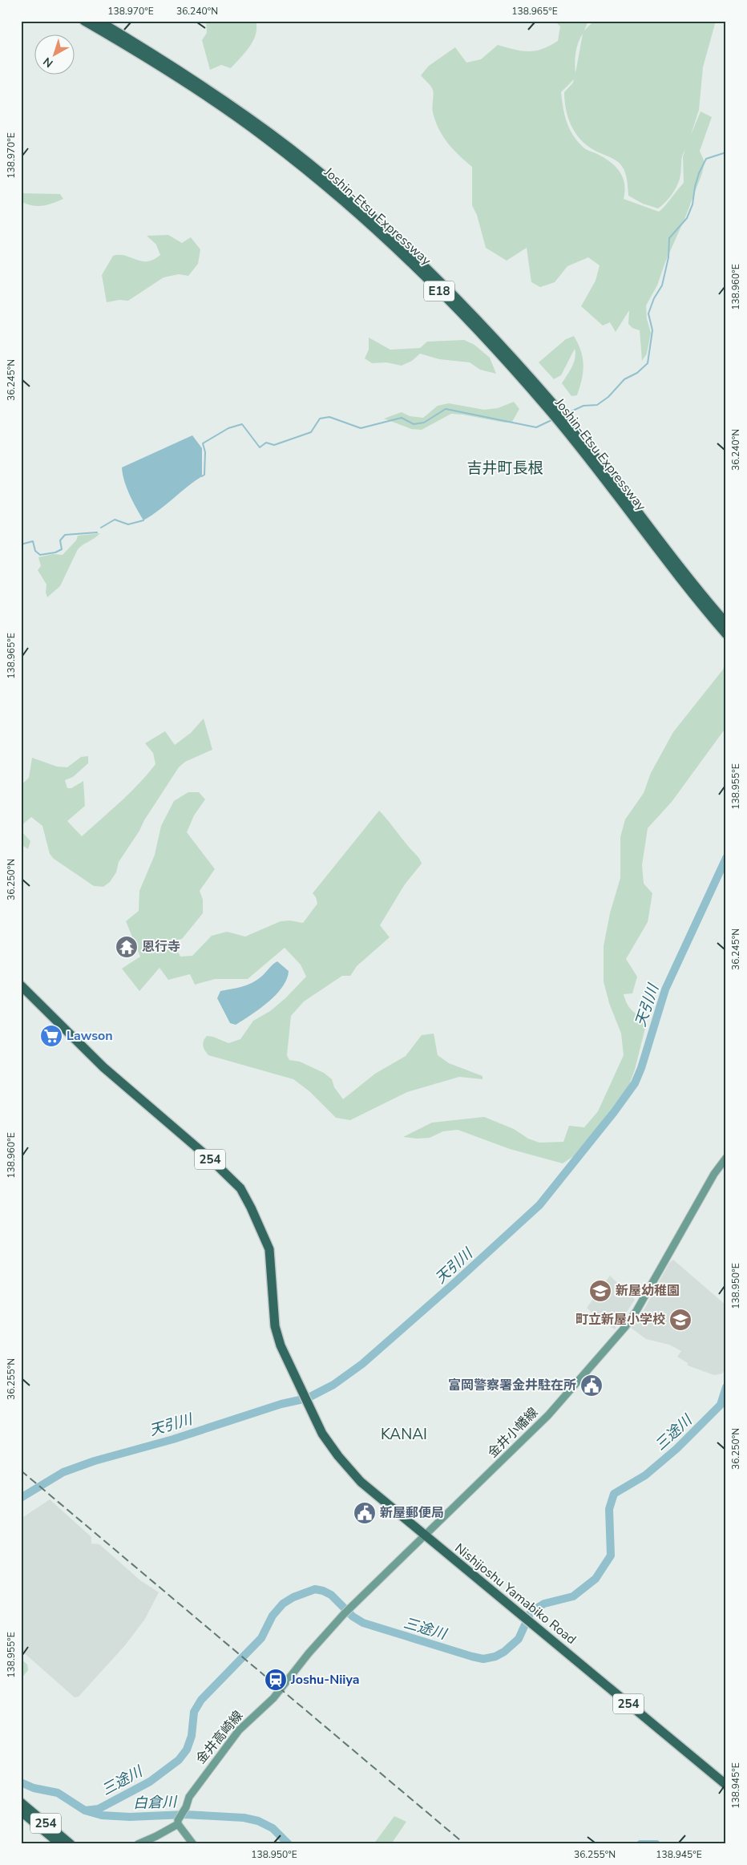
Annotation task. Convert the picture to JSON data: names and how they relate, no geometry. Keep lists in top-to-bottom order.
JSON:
{
  "streets": {
    "highway": [
      "Joshin-Etsu Expressway",
      "E18",
      "254",
      "Nishijoshu Yamabiko Road"
    ],
    "main road": ["金井小幡線", "金井高崎線"]
  },
  "crossings": [
    ["金井小幡線", "Nishijoshu Yamabiko Road"],
    ["金井小幡線", "金井高崎線"],
    ["Nishijoshu Yamabiko Road", "金井高崎線"]
  ],
  "districts": ["吉井町長根", "KANAI"],
  "water": ["天引川", "三途川", "白倉川"],
  "places": {
    "temple": ["恩行寺"],
    "supermarket": ["Lawson"],
    "school or university": ["新屋幼稚園", "町立新屋小学校"],
    "public building": ["富岡警察署金井駐在所", "新屋郵便局"],
    "station": ["Joshu-Niiya"]
  },
  "north": "bottom left",
  "coordinates": [
    "138.970°E",
    "36.240°N",
    "138.965°E",
    "138.960°E",
    "36.245°N",
    "138.955°E",
    "36.250°N",
    "138.950°E",
    "36.255°N",
    "138.945°E"
  ]
}
